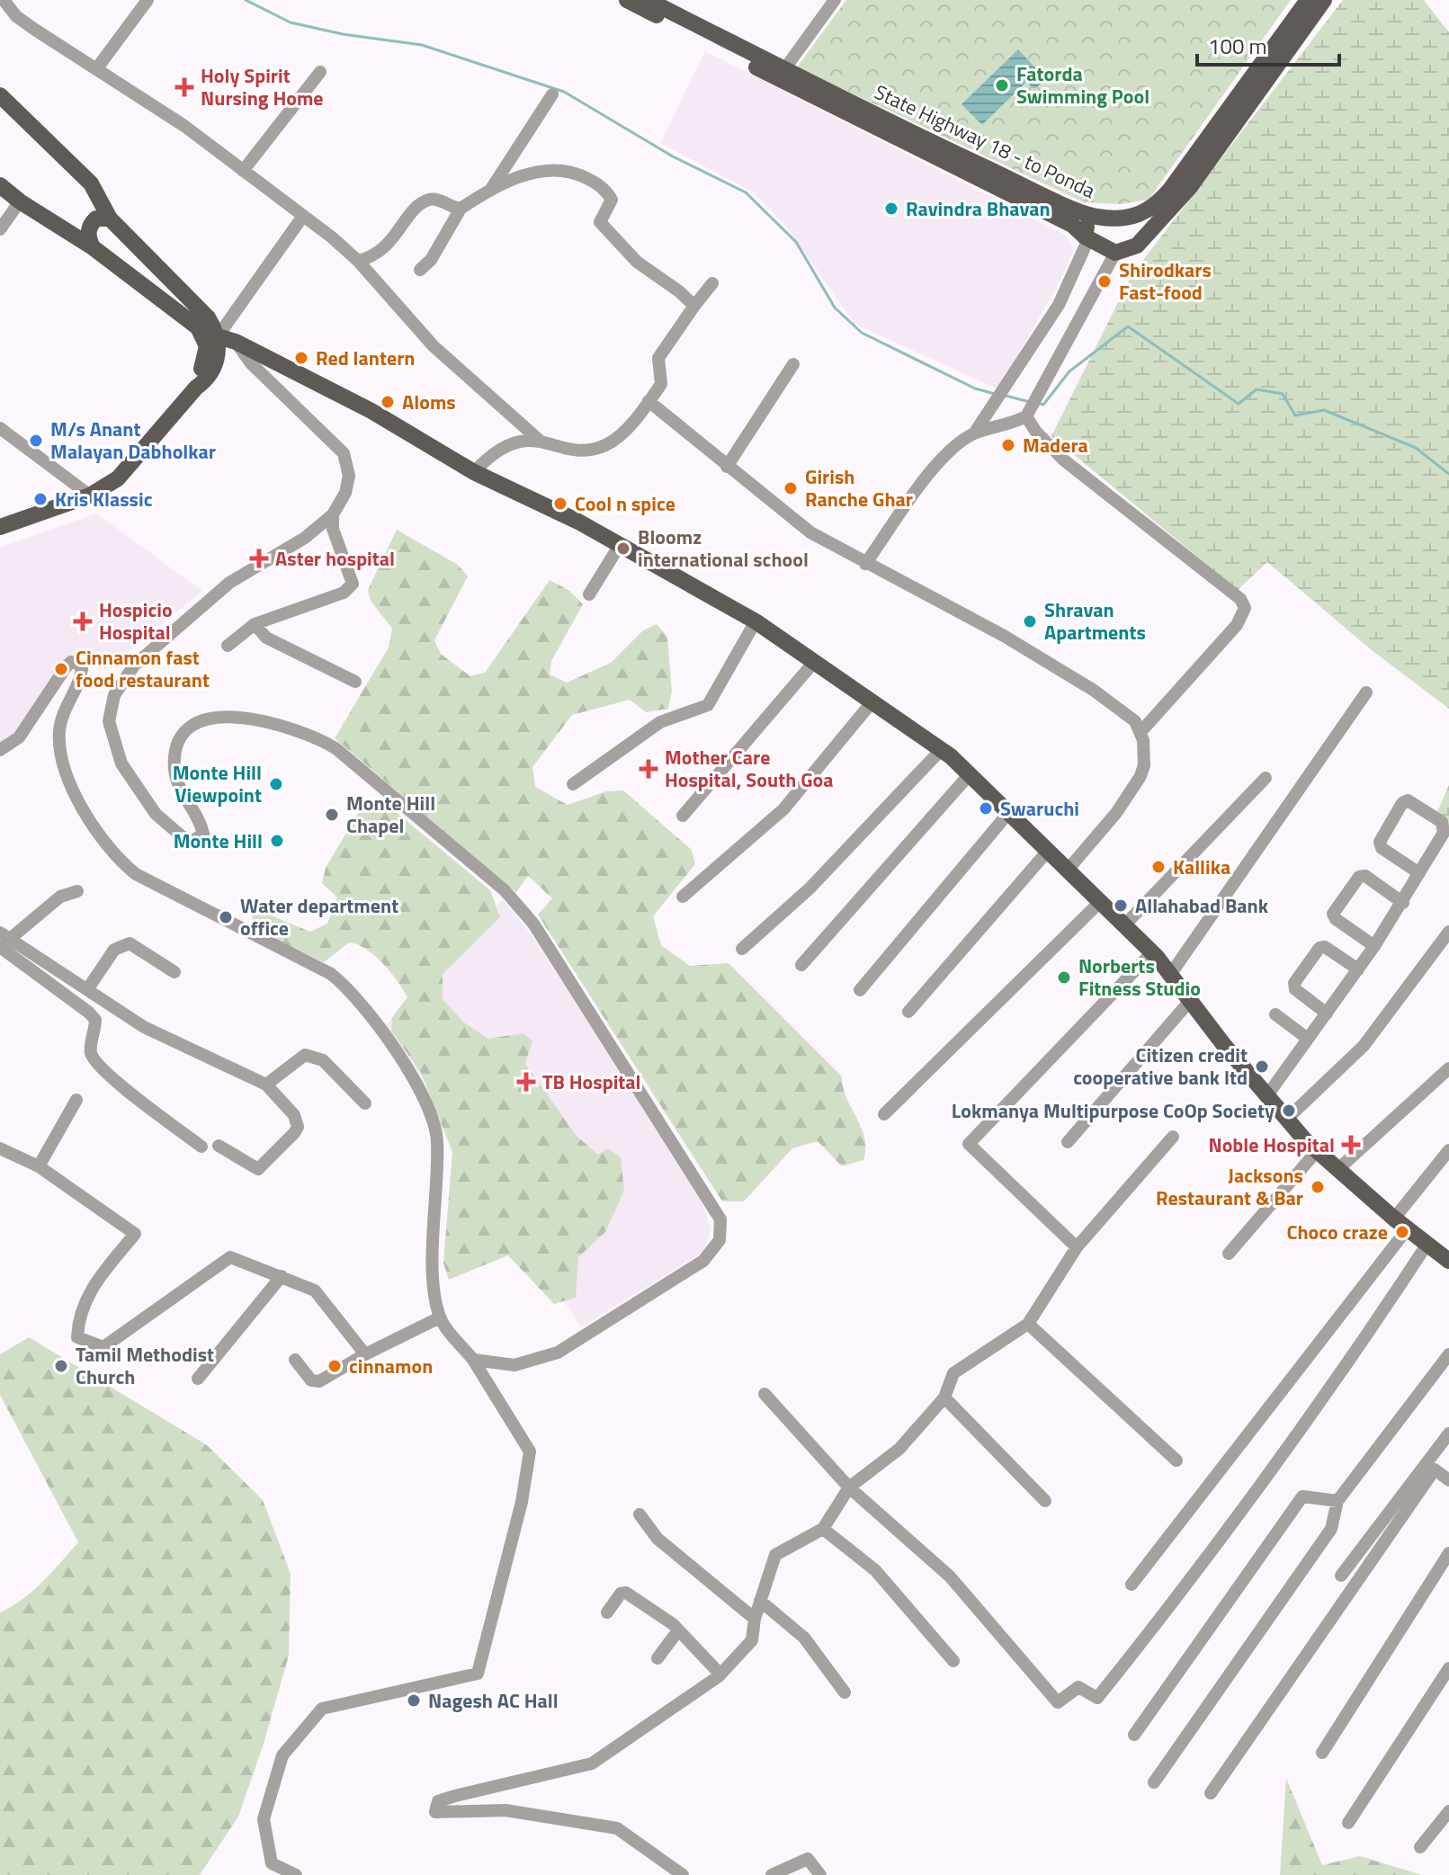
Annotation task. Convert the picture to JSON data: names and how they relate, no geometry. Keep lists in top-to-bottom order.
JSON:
{
  "streets": {
    "main road": ["State Highway 18 - to Ponda"]
  },
  "places": {
    "other": [
      "Fatorda Swimming Pool",
      "Ravindra Bhavan",
      "Shirodkars Fast-food",
      "Red lantern",
      "Aloms",
      "M/s Anant Malayan Dabholkar",
      "Madera",
      "Girish Ranche Ghar",
      "Kris Klassic",
      "Cool n spice",
      "Bloomz international school",
      "Shravan Apartments",
      "Cinnamon fast food restaurant",
      "Monte Hill Viewpoint",
      "Swaruchi",
      "Monte Hill Chapel",
      "Monte Hill",
      "Kallika",
      "Allahabad Bank",
      "Water department office",
      "Norberts Fitness Studio",
      "Citizen credit cooperative bank ltd",
      "Lokmanya Multipurpose CoOp Society",
      "Jacksons Restaurant & Bar",
      "Choco craze",
      "Tamil Methodist Church",
      "cinnamon",
      "Nagesh AC Hall"
    ],
    "health": [
      "Holy Spirit Nursing Home",
      "Aster hospital",
      "Hospicio Hospital",
      "Mother Care Hospital, South Goa",
      "TB Hospital",
      "Noble Hospital"
    ]
  },
  "scale_bar": "100 m"
}
